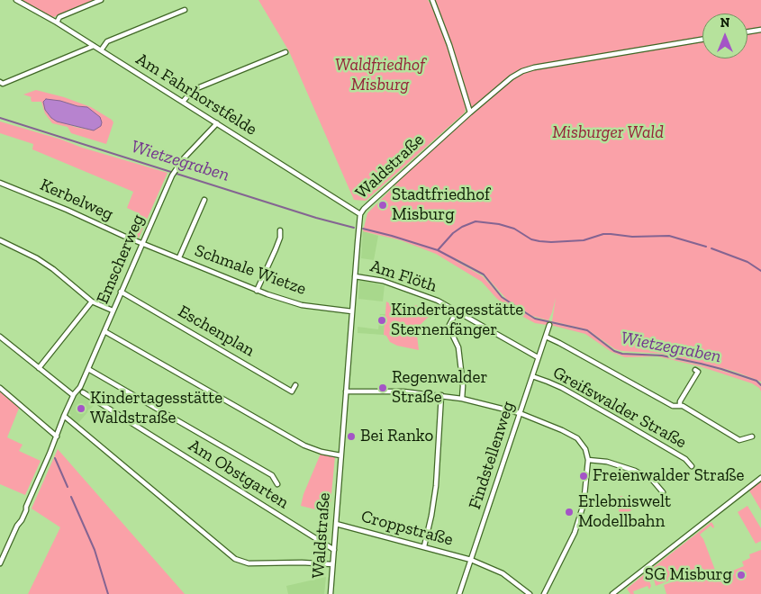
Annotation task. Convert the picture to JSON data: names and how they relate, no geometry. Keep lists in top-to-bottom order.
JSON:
{
  "streets": {
    "street": [
      "Am Fahrhorstfelde",
      "Waldstraße",
      "Kerbelweg",
      "Emscherweg",
      "Schmale Wietze",
      "Am Flöth",
      "Eschenplan",
      "Greifswalder Straße",
      "Findstellenweg",
      "Am Obstgarten",
      "Croppstraße"
    ]
  },
  "crossings": [
    ["Am Fahrhorstfelde", "Waldstraße"],
    ["Am Fahrhorstfelde", "Emscherweg"],
    ["Waldstraße", "Schmale Wietze"],
    ["Waldstraße", "Am Flöth"],
    ["Waldstraße", "Am Obstgarten"],
    ["Waldstraße", "Croppstraße"],
    ["Kerbelweg", "Emscherweg"],
    ["Kerbelweg", "Schmale Wietze"],
    ["Emscherweg", "Schmale Wietze"],
    ["Emscherweg", "Eschenplan"],
    ["Am Flöth", "Findstellenweg"],
    ["Greifswalder Straße", "Findstellenweg"],
    ["Findstellenweg", "Croppstraße"]
  ],
  "water": ["Wietzegraben"],
  "parks": ["Waldfriedhof Misburg", "Misburger Wald"],
  "places": [
    "Stadtfriedhof Misburg",
    "Kindertagesstätte Sternenfänger",
    "Regenwalder Straße",
    "Kindertagesstätte Waldstraße",
    "Bei Ranko",
    "Freienwalder Straße",
    "Erlebniswelt Modellbahn",
    "SG Misburg"
  ],
  "north": "top"
}
